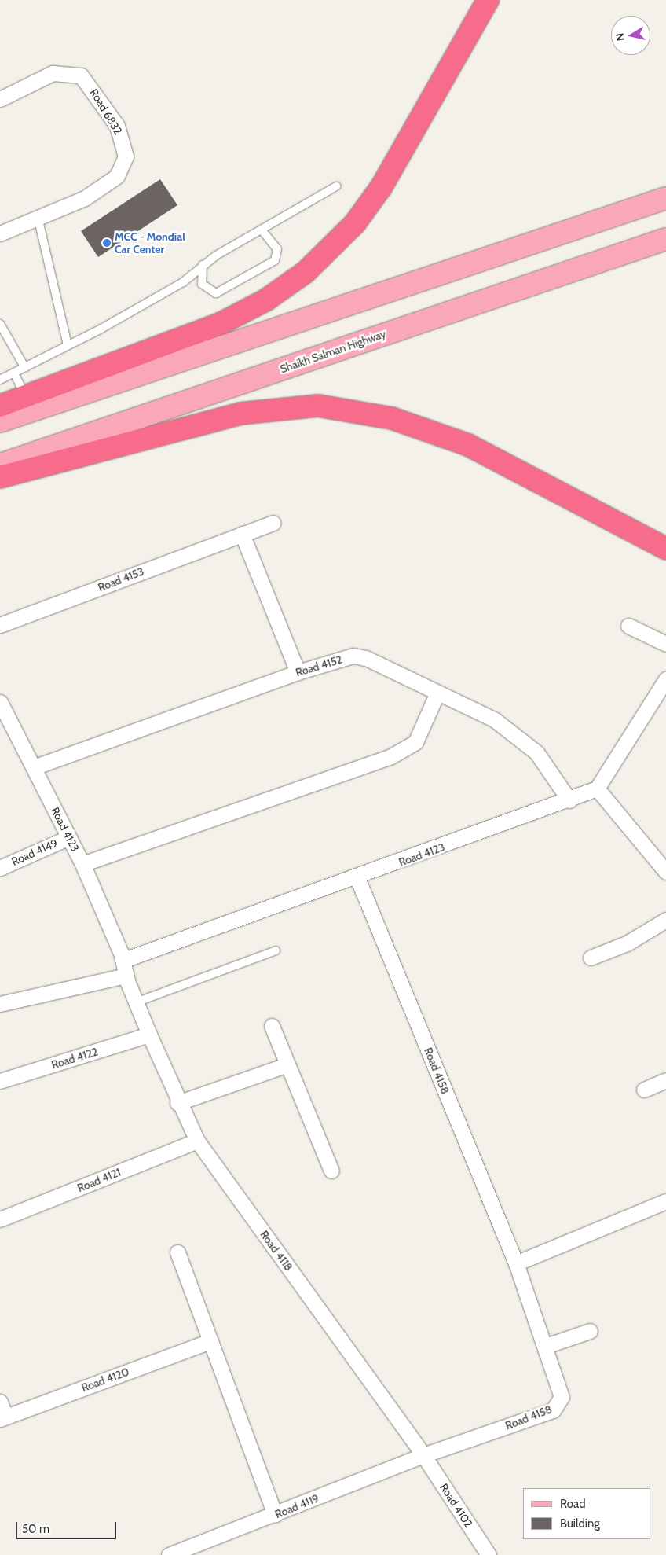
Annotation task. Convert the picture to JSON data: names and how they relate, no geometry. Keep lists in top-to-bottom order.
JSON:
{
  "streets": {
    "main road": ["Shaikh Salman Highway"],
    "street": [
      "Road 6832",
      "Road 4153",
      "Road 4152",
      "Road 4123",
      "Road 4149",
      "Road 4122",
      "Road 4158",
      "Road 4121",
      "Road 4118",
      "Road 4120",
      "Road 4102",
      "Road 4119"
    ]
  },
  "crossings": [
    ["Road 4152", "Road 4123"],
    ["Road 4123", "Road 4149"],
    ["Road 4123", "Road 4122"],
    ["Road 4123", "Road 4158"],
    ["Road 4123", "Road 4118"],
    ["Road 4122", "Road 4118"],
    ["Road 4158", "Road 4118"],
    ["Road 4158", "Road 4102"],
    ["Road 4158", "Road 4119"],
    ["Road 4121", "Road 4118"],
    ["Road 4118", "Road 4102"],
    ["Road 4118", "Road 4119"],
    ["Road 4102", "Road 4119"]
  ],
  "places": ["MCC - Mondial Car Center"],
  "legend": ["Road", "Building"],
  "scale_bar": "50 m",
  "north": "left"
}
